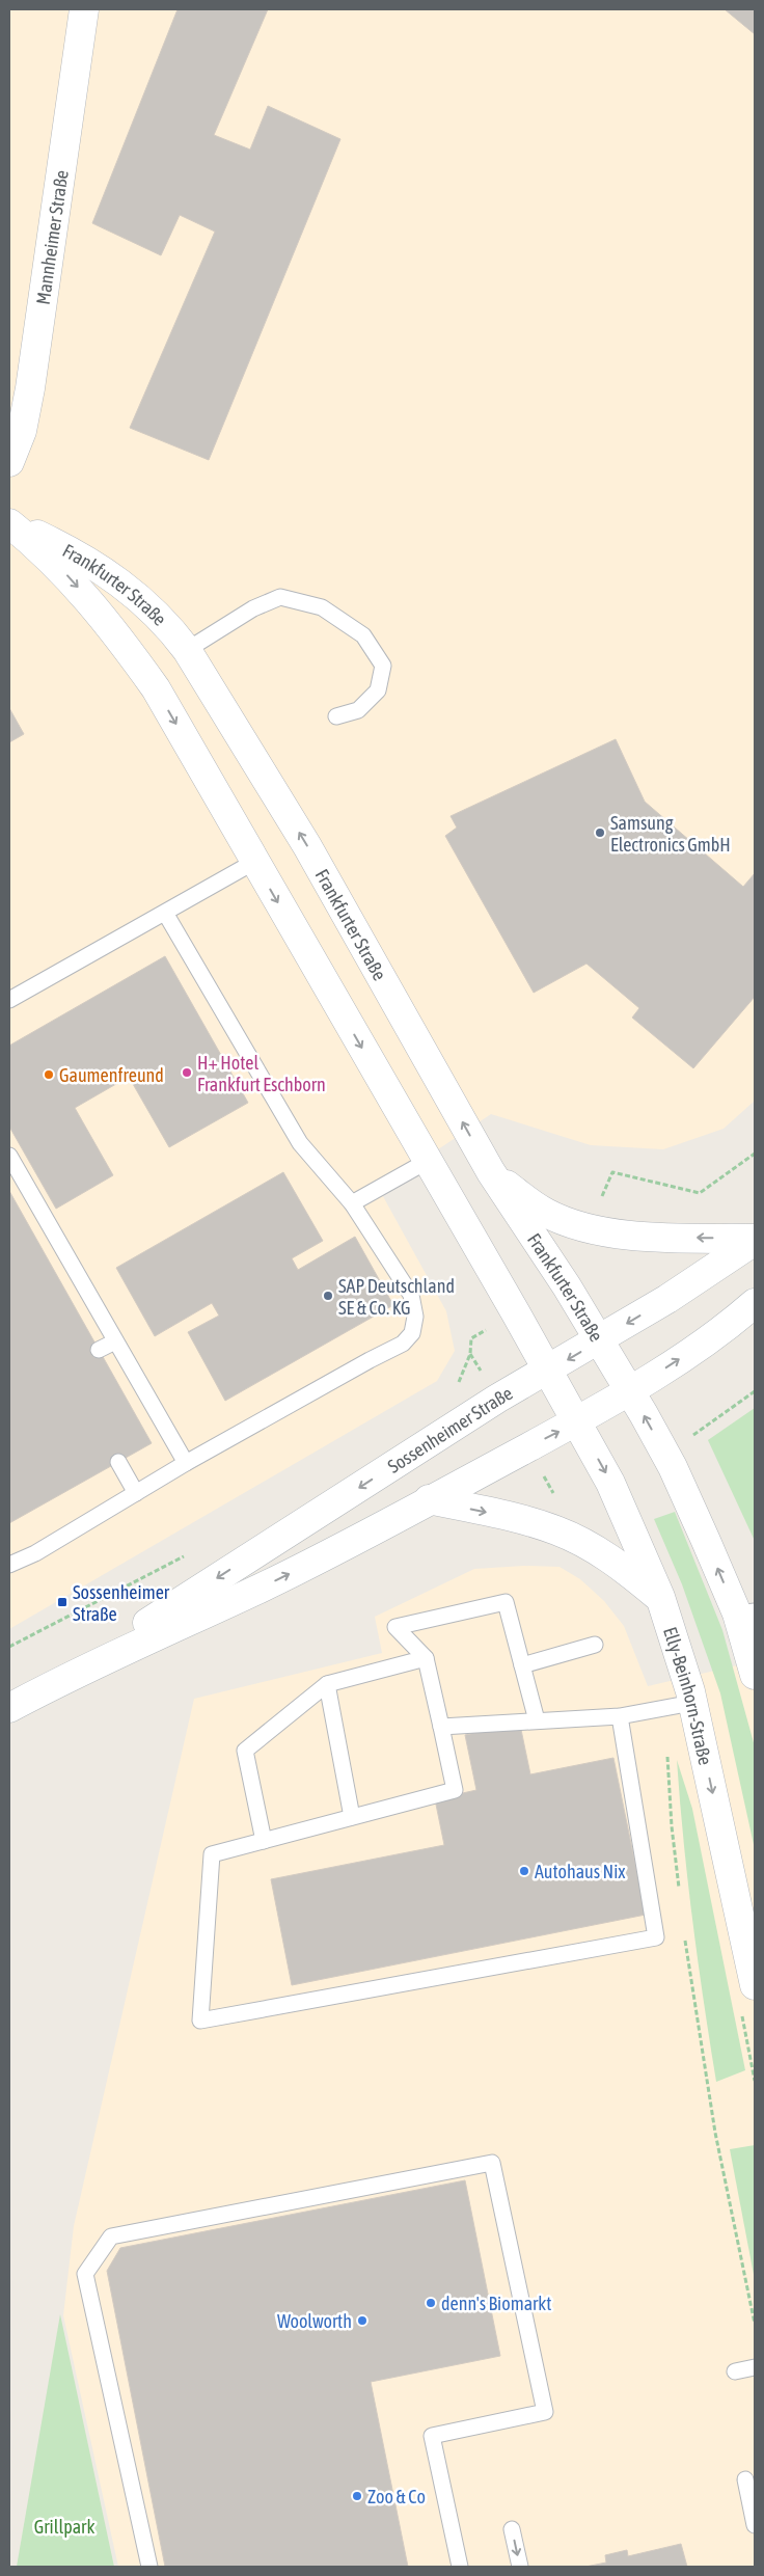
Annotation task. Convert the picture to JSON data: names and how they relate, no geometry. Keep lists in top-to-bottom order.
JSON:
{
  "streets": {
    "street": [
      "Mannheimer Straße",
      "Frankfurter Straße",
      "Sossenheimer Straße",
      "Elly-Beinhorn-Straße"
    ]
  },
  "crossings": [
    ["Frankfurter Straße", "Sossenheimer Straße"],
    ["Frankfurter Straße", "Elly-Beinhorn-Straße"],
    ["Sossenheimer Straße", "Elly-Beinhorn-Straße"]
  ],
  "parks": ["Grillpark"],
  "places": {
    "other": [
      "Samsung Electronics GmbH",
      "H+ Hotel Frankfurt Eschborn",
      "Gaumenfreund",
      "SAP Deutschland SE & Co. KG",
      "Autohaus Nix",
      "denn's Biomarkt",
      "Woolworth",
      "Zoo & Co"
    ],
    "transit": ["Sossenheimer Straße"]
  }
}
